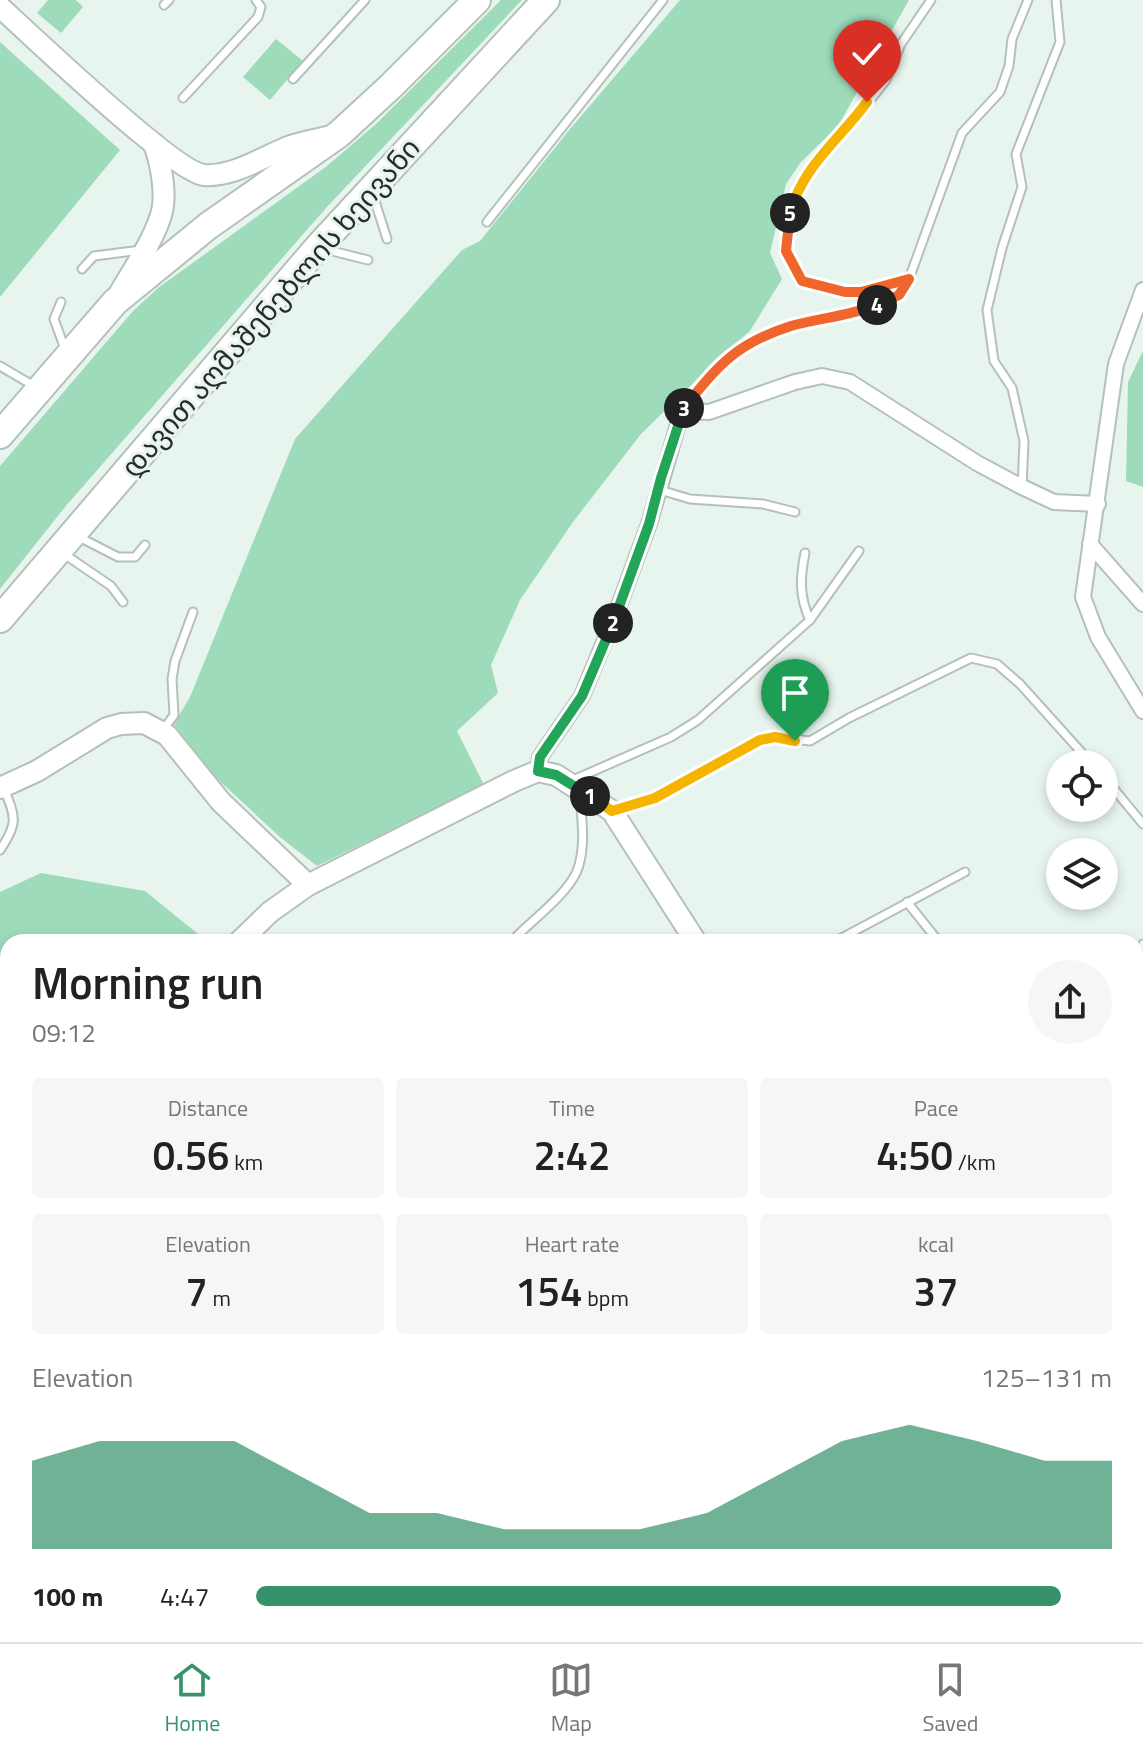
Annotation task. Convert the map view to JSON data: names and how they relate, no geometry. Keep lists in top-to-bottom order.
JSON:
{
  "streets": {
    "highway": ["დავით აღმაშენებლის ხეივანი"]
  },
  "page": {
    "pins": [
      "5",
      "4",
      "3",
      "2",
      "1"
    ],
    "heading": ["Morning run", "09:12"],
    "stats": [
      ["Distance", "0.56 km"],
      ["Time", "2:42"],
      ["Pace", "4:50 /km"],
      ["Elevation", "7 m"],
      ["Heart rate", "154 bpm"],
      ["kcal", "37"]
    ],
    "chart": ["Elevation", "125–131 m"],
    "list": [
      {
        "name": "100 m",
        "note": "4:47"
      }
    ],
    "tabs": ["Home", "Map", "Saved"]
  }
}
